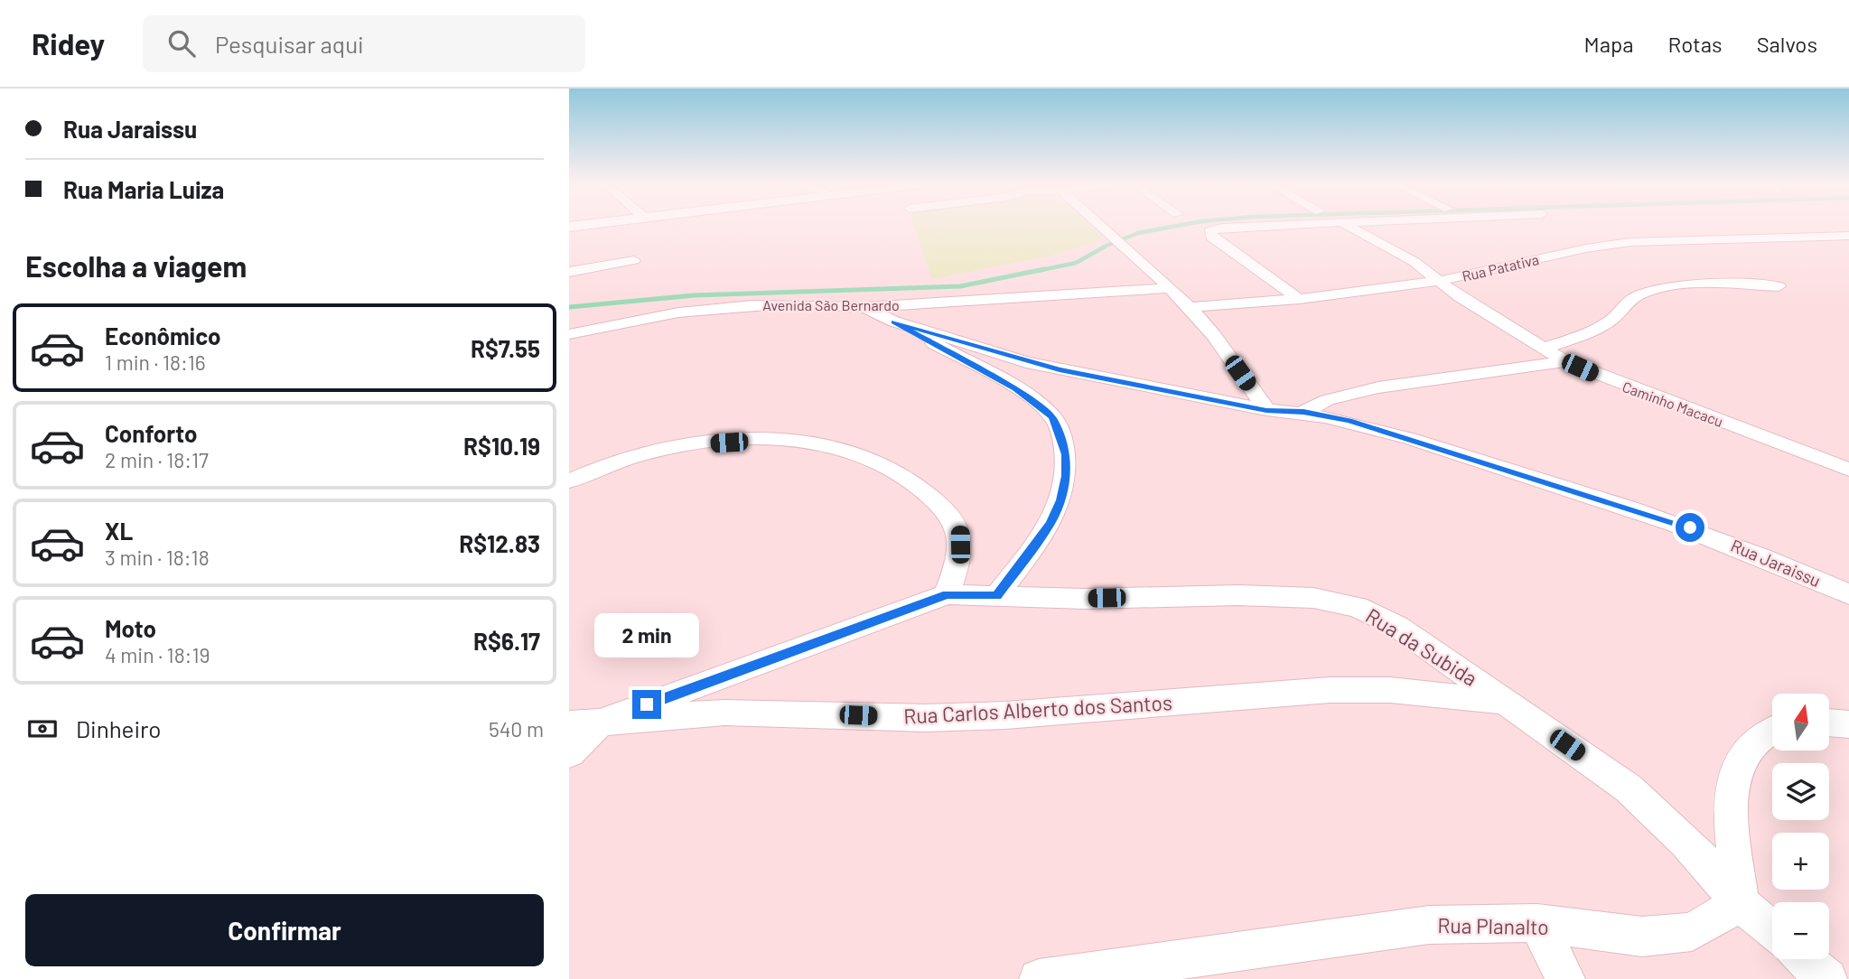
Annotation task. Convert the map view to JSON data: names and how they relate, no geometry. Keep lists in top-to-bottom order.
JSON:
{
  "streets": {
    "street": [
      "Rua Patativa",
      "Avenida São Bernardo",
      "Caminho Macacu",
      "Rua Jaraissu",
      "Rua da Subida",
      "Rua Carlos Alberto dos Santos",
      "Rua Planalto"
    ]
  },
  "crossings": [
    ["Rua Patativa", "Caminho Macacu"],
    ["Caminho Macacu", "Rua Jaraissu"],
    ["Rua da Subida", "Rua Carlos Alberto dos Santos"],
    ["Rua da Subida", "Rua Planalto"]
  ],
  "north": "top",
  "page": {
    "header": "Ridey",
    "search": "Pesquisar aqui",
    "nav": ["Mapa", "Rotas", "Salvos"],
    "banner": ["Rua Jaraissu", "Rua Maria Luiza"],
    "heading": "Escolha a viagem",
    "list": [
      {
        "name": "Econômico",
        "note": "1 min · 18:16",
        "value": "R$7.55"
      },
      {
        "name": "Conforto",
        "note": "2 min · 18:17",
        "value": "R$10.19"
      },
      {
        "name": "XL",
        "note": "3 min · 18:18",
        "value": "R$12.83"
      },
      {
        "name": "Moto",
        "note": "4 min · 18:19",
        "value": "R$6.17"
      }
    ],
    "bubble": "2 min",
    "pay": ["Dinheiro", "540 m"],
    "map_buttons": ["+", "−"],
    "buttons": "Confirmar"
  }
}
